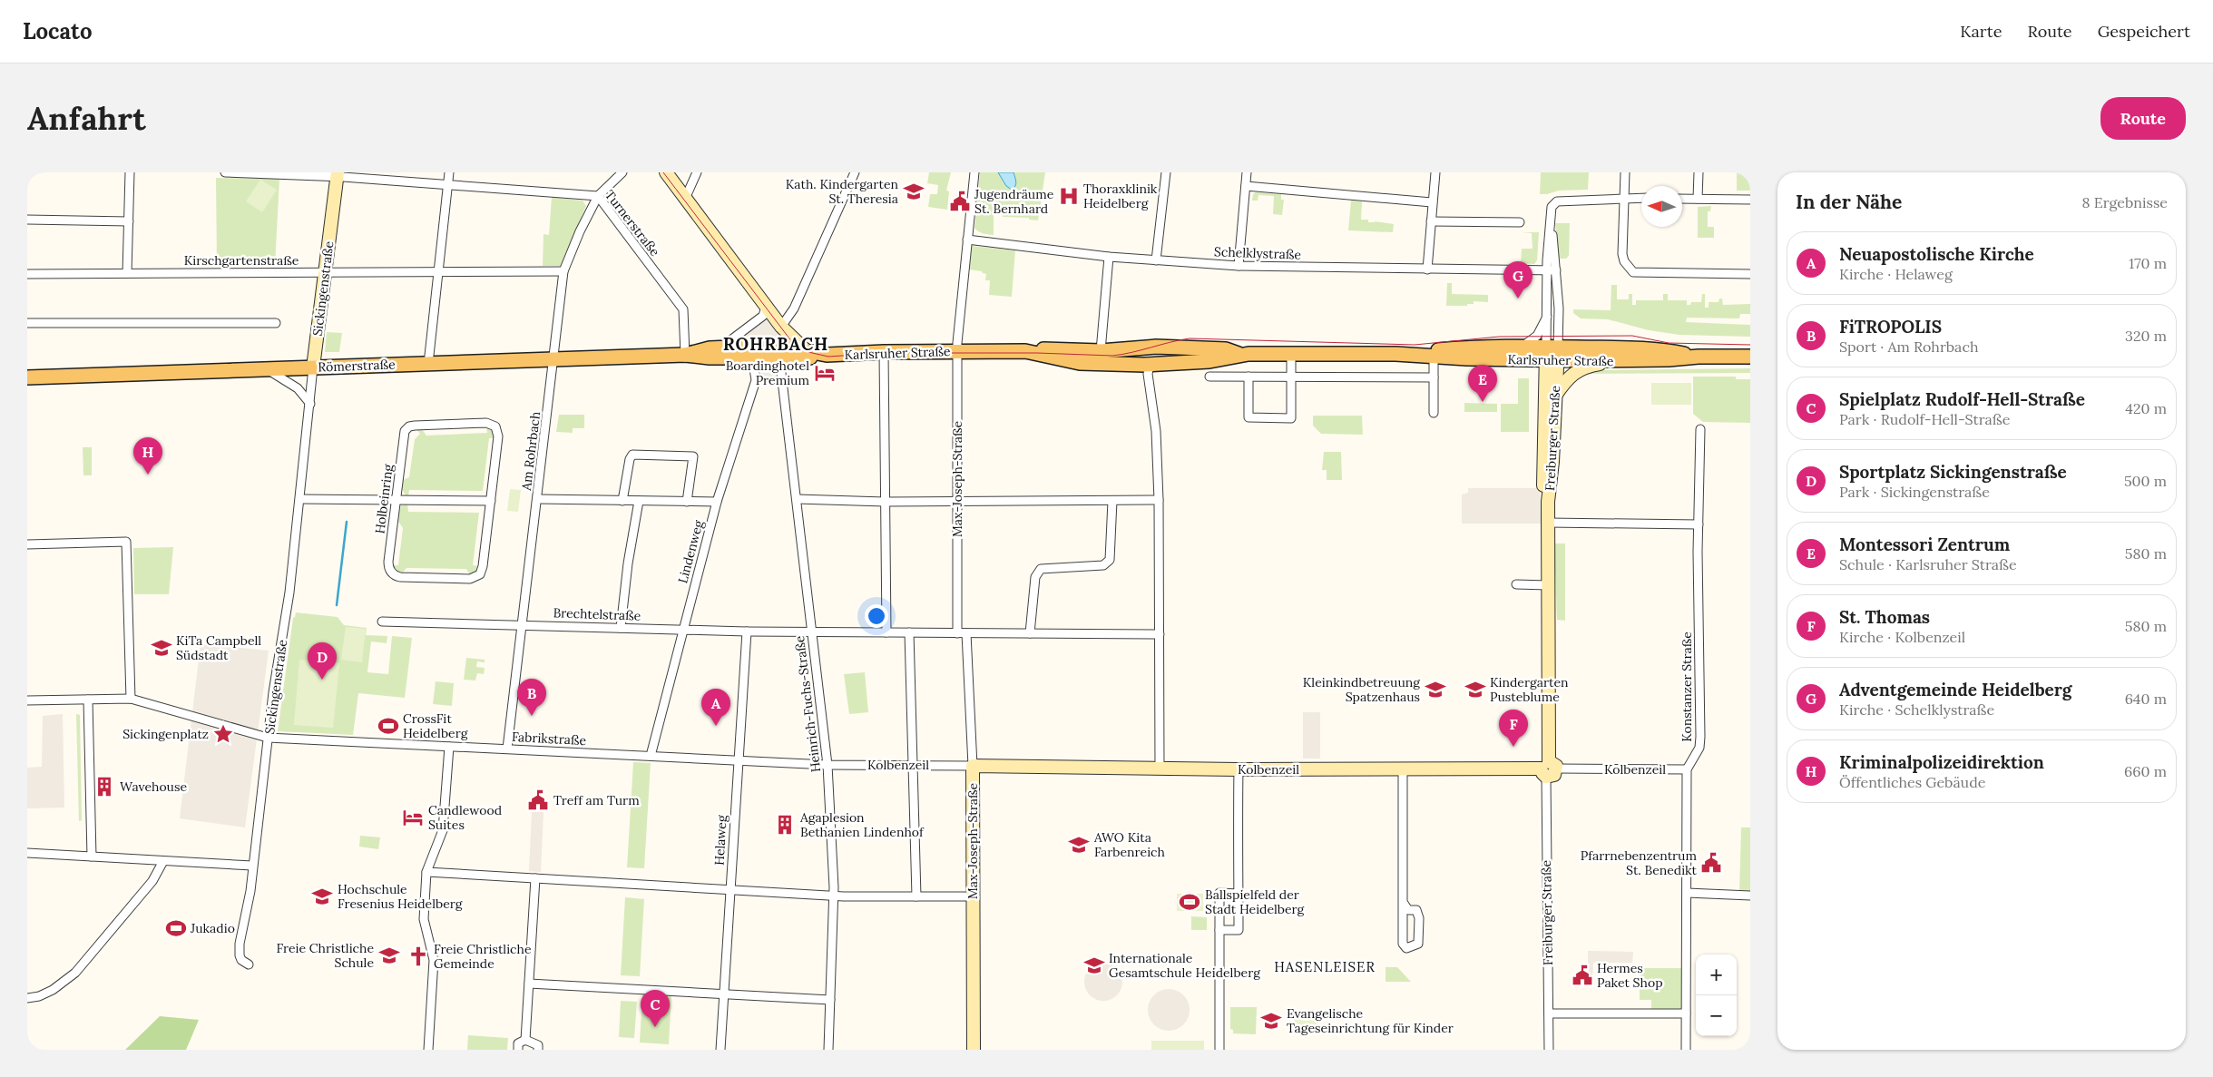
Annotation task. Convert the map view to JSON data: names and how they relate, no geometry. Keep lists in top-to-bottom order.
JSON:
{
  "streets": {
    "main road": ["Karlsruher Straße", "Römerstraße"],
    "street": [
      "Turnerstraße",
      "Schelklystraße",
      "Kirschgartenstraße",
      "Sickingenstraße",
      "Freiburger Straße",
      "Am Rohrbach",
      "Max-Joseph-Straße",
      "Holbeinring",
      "Lindenweg",
      "Brechtelstraße",
      "Konstanzer Straße",
      "Heinrich-Fuchs-Straße",
      "Fabrikstraße",
      "Kolbenzeil",
      "Helaweg"
    ]
  },
  "crossings": [
    ["Turnerstraße", "Sickingenstraße"],
    ["Turnerstraße", "Römerstraße"],
    ["Turnerstraße", "Am Rohrbach"],
    ["Schelklystraße", "Max-Joseph-Straße"],
    ["Kirschgartenstraße", "Sickingenstraße"],
    ["Kirschgartenstraße", "Am Rohrbach"],
    ["Sickingenstraße", "Römerstraße"],
    ["Sickingenstraße", "Fabrikstraße"],
    ["Karlsruher Straße", "Römerstraße"],
    ["Karlsruher Straße", "Freiburger Straße"],
    ["Karlsruher Straße", "Max-Joseph-Straße"],
    ["Römerstraße", "Am Rohrbach"],
    ["Römerstraße", "Lindenweg"],
    ["Römerstraße", "Heinrich-Fuchs-Straße"],
    ["Freiburger Straße", "Kolbenzeil"],
    ["Am Rohrbach", "Brechtelstraße"],
    ["Am Rohrbach", "Fabrikstraße"],
    ["Max-Joseph-Straße", "Brechtelstraße"],
    ["Max-Joseph-Straße", "Kolbenzeil"],
    ["Lindenweg", "Brechtelstraße"],
    ["Lindenweg", "Fabrikstraße"],
    ["Brechtelstraße", "Heinrich-Fuchs-Straße"],
    ["Brechtelstraße", "Helaweg"],
    ["Konstanzer Straße", "Kolbenzeil"],
    ["Heinrich-Fuchs-Straße", "Fabrikstraße"],
    ["Heinrich-Fuchs-Straße", "Kolbenzeil"],
    ["Fabrikstraße", "Kolbenzeil"],
    ["Fabrikstraße", "Helaweg"]
  ],
  "districts": ["ROHRBACH", "HASENLEISER"],
  "places": {
    "school or university": [
      "Kath. Kindergarten St. Theresia",
      "KiTa Campbell Südstadt",
      "Kleinkindbetreuung Spatzenhaus",
      "Kindergarten Pusteblume",
      "AWO Kita Farbenreich",
      "Hochschule Fresenius Heidelberg",
      "Freie Christliche Schule",
      "Internationale Gesamtschule Heidelberg",
      "Evangelische Tageseinrichtung für Kinder"
    ],
    "hospital": ["Thoraxklinik Heidelberg"],
    "public building": [
      "Jugendräume St. Bernhard",
      "Treff am Turm",
      "Pfarrnebenzentrum St. Benedikt",
      "Hermes Paket Shop"
    ],
    "hotel": ["Boardinghotel Premium", "Candlewood Suites"],
    "sports": ["CrossFit Heidelberg", "Ballspielfeld der Stadt Heidelberg", "Jukadio"],
    "place": ["Sickingenplatz"],
    "building": ["Wavehouse", "Agaplesion Bethanien Lindenhof"],
    "church": ["Freie Christliche Gemeinde"]
  },
  "north": "left",
  "page": {
    "header": "Locato",
    "nav": ["Karte", "Route", "Gespeichert"],
    "buttons": "Route",
    "title": "Anfahrt",
    "heading": ["In der Nähe", "8 Ergebnisse"],
    "list": [
      {
        "mark": "A",
        "name": "Neuapostolische Kirche",
        "note": "Kirche · Helaweg",
        "value": "170 m"
      },
      {
        "mark": "B",
        "name": "FiTROPOLIS",
        "note": "Sport · Am Rohrbach",
        "value": "320 m"
      },
      {
        "mark": "C",
        "name": "Spielplatz Rudolf-Hell-Straße",
        "note": "Park · Rudolf-Hell-Straße",
        "value": "420 m"
      },
      {
        "mark": "D",
        "name": "Sportplatz Sickingenstraße",
        "note": "Park · Sickingenstraße",
        "value": "500 m"
      },
      {
        "mark": "E",
        "name": "Montessori Zentrum",
        "note": "Schule · Karlsruher Straße",
        "value": "580 m"
      },
      {
        "mark": "F",
        "name": "St. Thomas",
        "note": "Kirche · Kolbenzeil",
        "value": "580 m"
      },
      {
        "mark": "G",
        "name": "Adventgemeinde Heidelberg",
        "note": "Kirche · Schelklystraße",
        "value": "640 m"
      },
      {
        "mark": "H",
        "name": "Kriminalpolizeidirektion",
        "note": "Öffentliches Gebäude",
        "value": "660 m"
      }
    ],
    "pins": [
      "G",
      "E",
      "H",
      "D",
      "B",
      "A",
      "F",
      "C"
    ],
    "map_buttons": ["+", "−"]
  }
}
